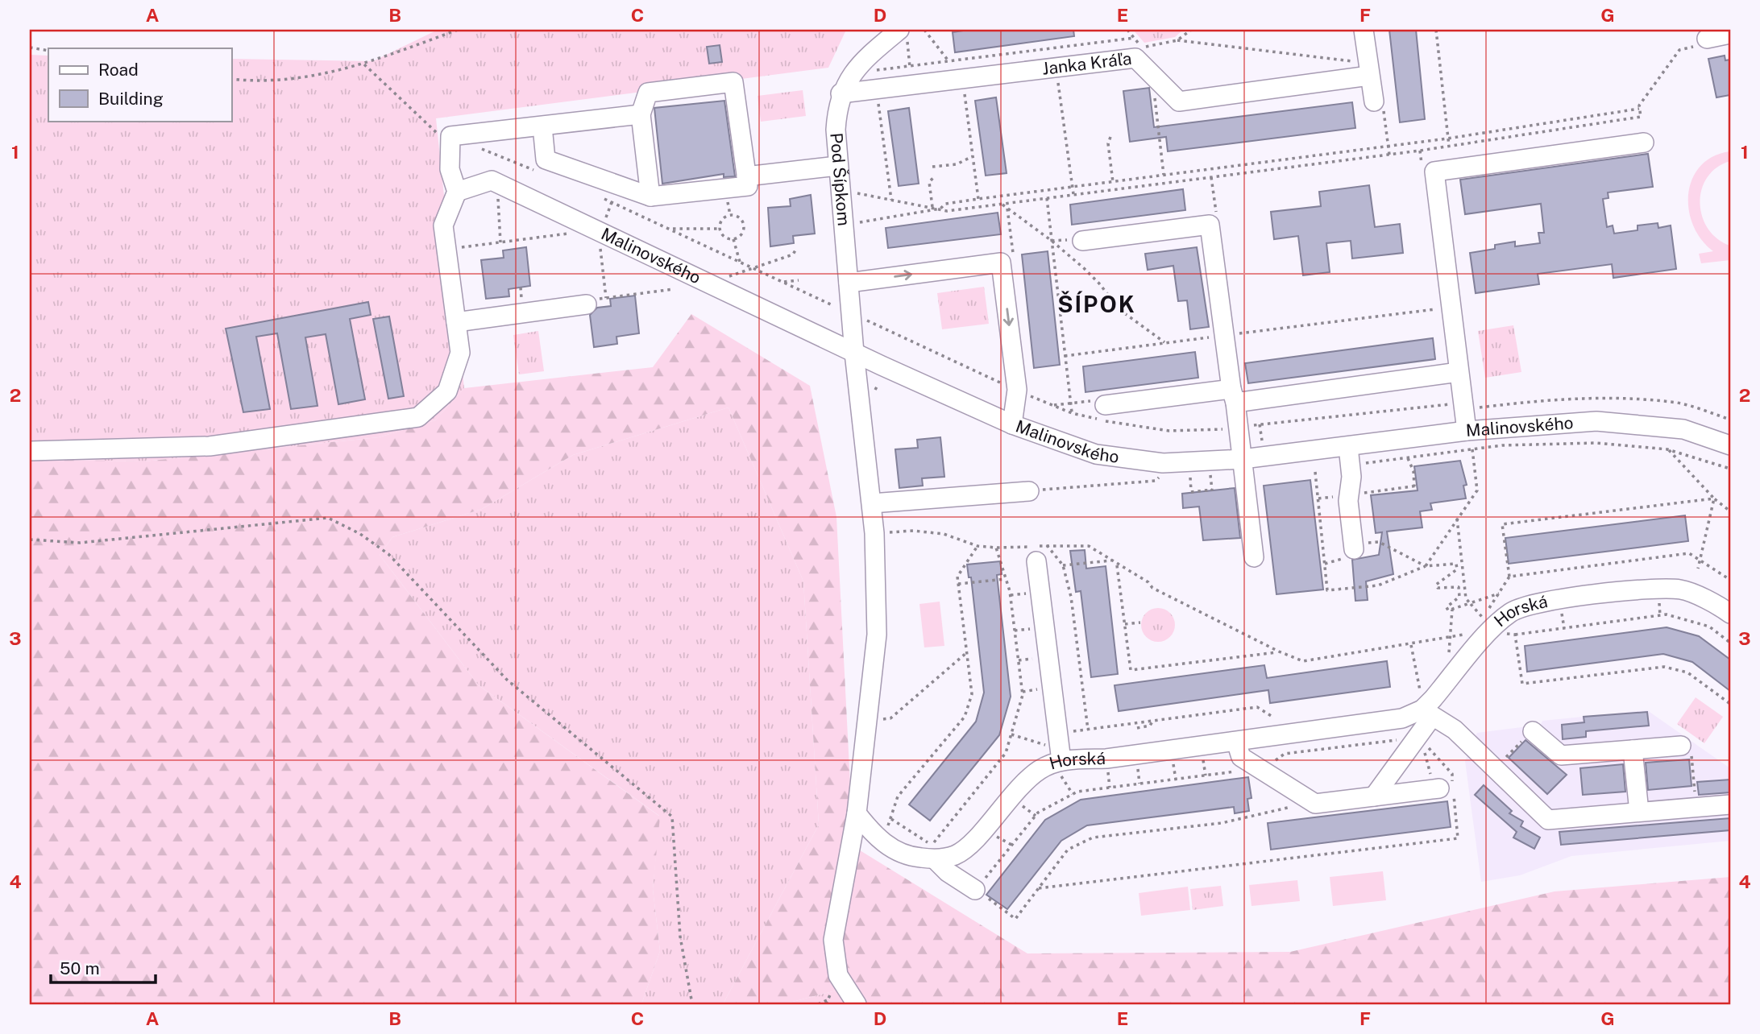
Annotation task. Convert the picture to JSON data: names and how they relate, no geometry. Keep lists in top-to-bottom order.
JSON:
{
  "streets": {
    "street": [
      "Janka Kráľa",
      "Pod Šípkom",
      "Malinovského",
      "Horská"
    ]
  },
  "crossings": [
    ["Janka Kráľa", "Pod Šípkom"],
    ["Pod Šípkom", "Malinovského"]
  ],
  "districts": ["ŠÍPOK"],
  "legend": ["Road", "Building"],
  "scale_bar": "50 m",
  "grid": {
    "columns": [
      "A",
      "B",
      "C",
      "D",
      "E",
      "F",
      "G"
    ],
    "rows": [
      "1",
      "2",
      "3",
      "4"
    ]
  }
}
